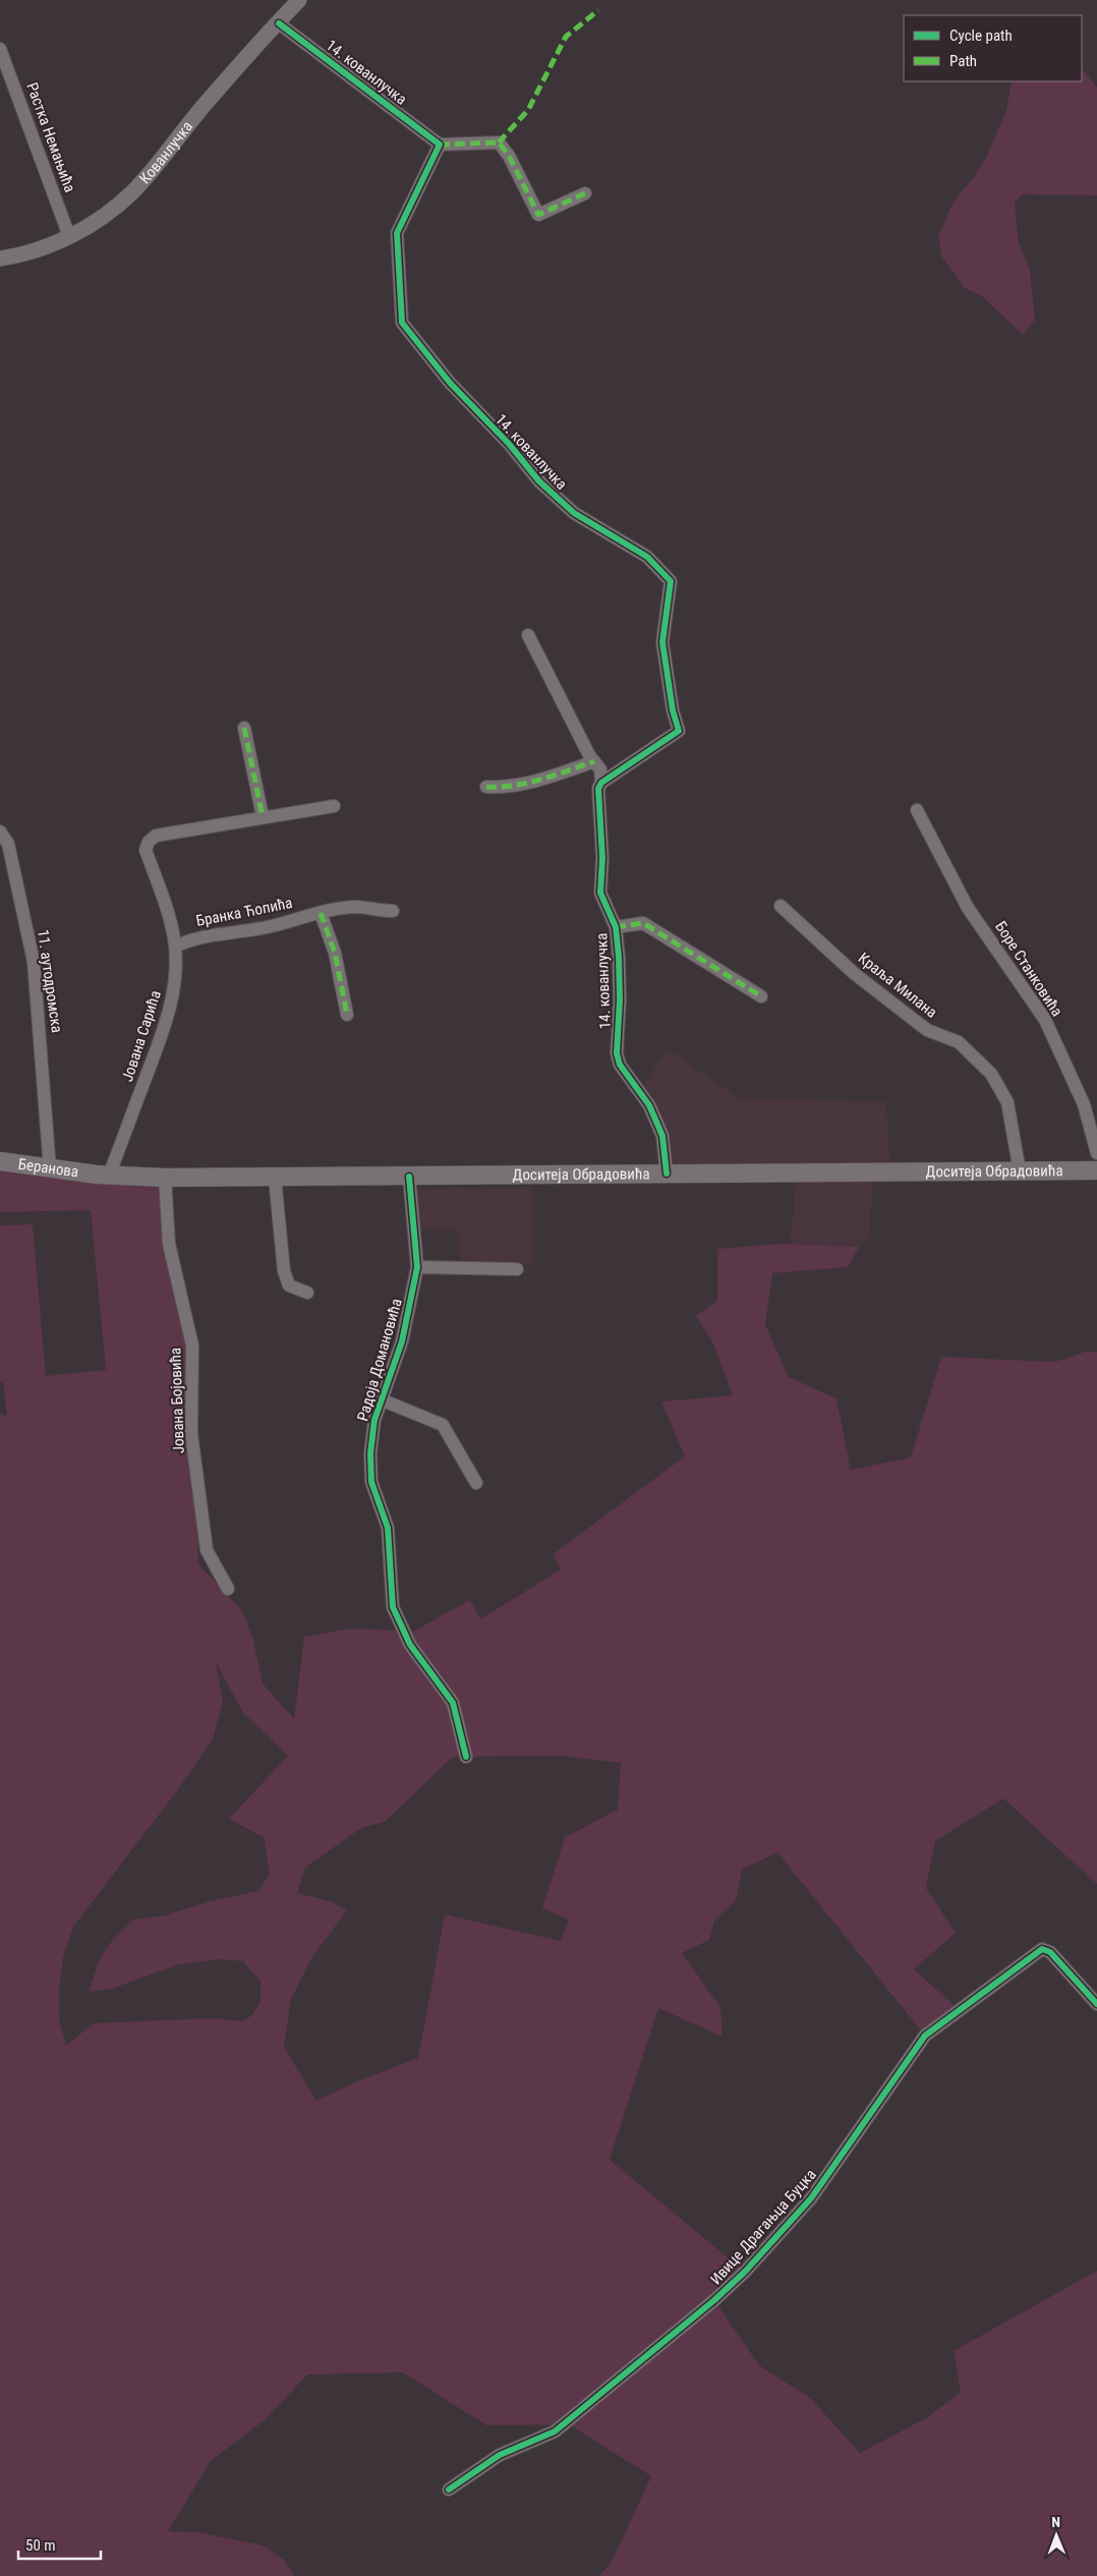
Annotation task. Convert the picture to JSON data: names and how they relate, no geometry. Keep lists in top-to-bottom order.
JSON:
{
  "streets": {
    "main road": ["Беранова", "Доситеја Обрадовића"],
    "street": [
      "14. кованлучка",
      "Растка Немањића",
      "Кованлучка",
      "Бранка Ћопића",
      "Боре Станковића",
      "11. аутодромска",
      "Краља Милана",
      "Јована Сарића",
      "Радоја Домановића",
      "Јована Бојовића",
      "Ивице Драгањца Буцка"
    ]
  },
  "crossings": [
    ["14. кованлучка", "Кованлучка"],
    ["14. кованлучка", "Доситеја Обрадовића"],
    ["Растка Немањића", "Кованлучка"],
    ["Бранка Ћопића", "Јована Сарића"],
    ["11. аутодромска", "Беранова"],
    ["Краља Милана", "Доситеја Обрадовића"],
    ["Јована Сарића", "Беранова"],
    ["Јована Сарића", "Доситеја Обрадовића"],
    ["Беранова", "Доситеја Обрадовића"],
    ["Доситеја Обрадовића", "Радоја Домановића"],
    ["Доситеја Обрадовића", "Јована Бојовића"]
  ],
  "legend": ["Cycle path", "Path"],
  "scale_bar": "50 m",
  "north": "top"
}
